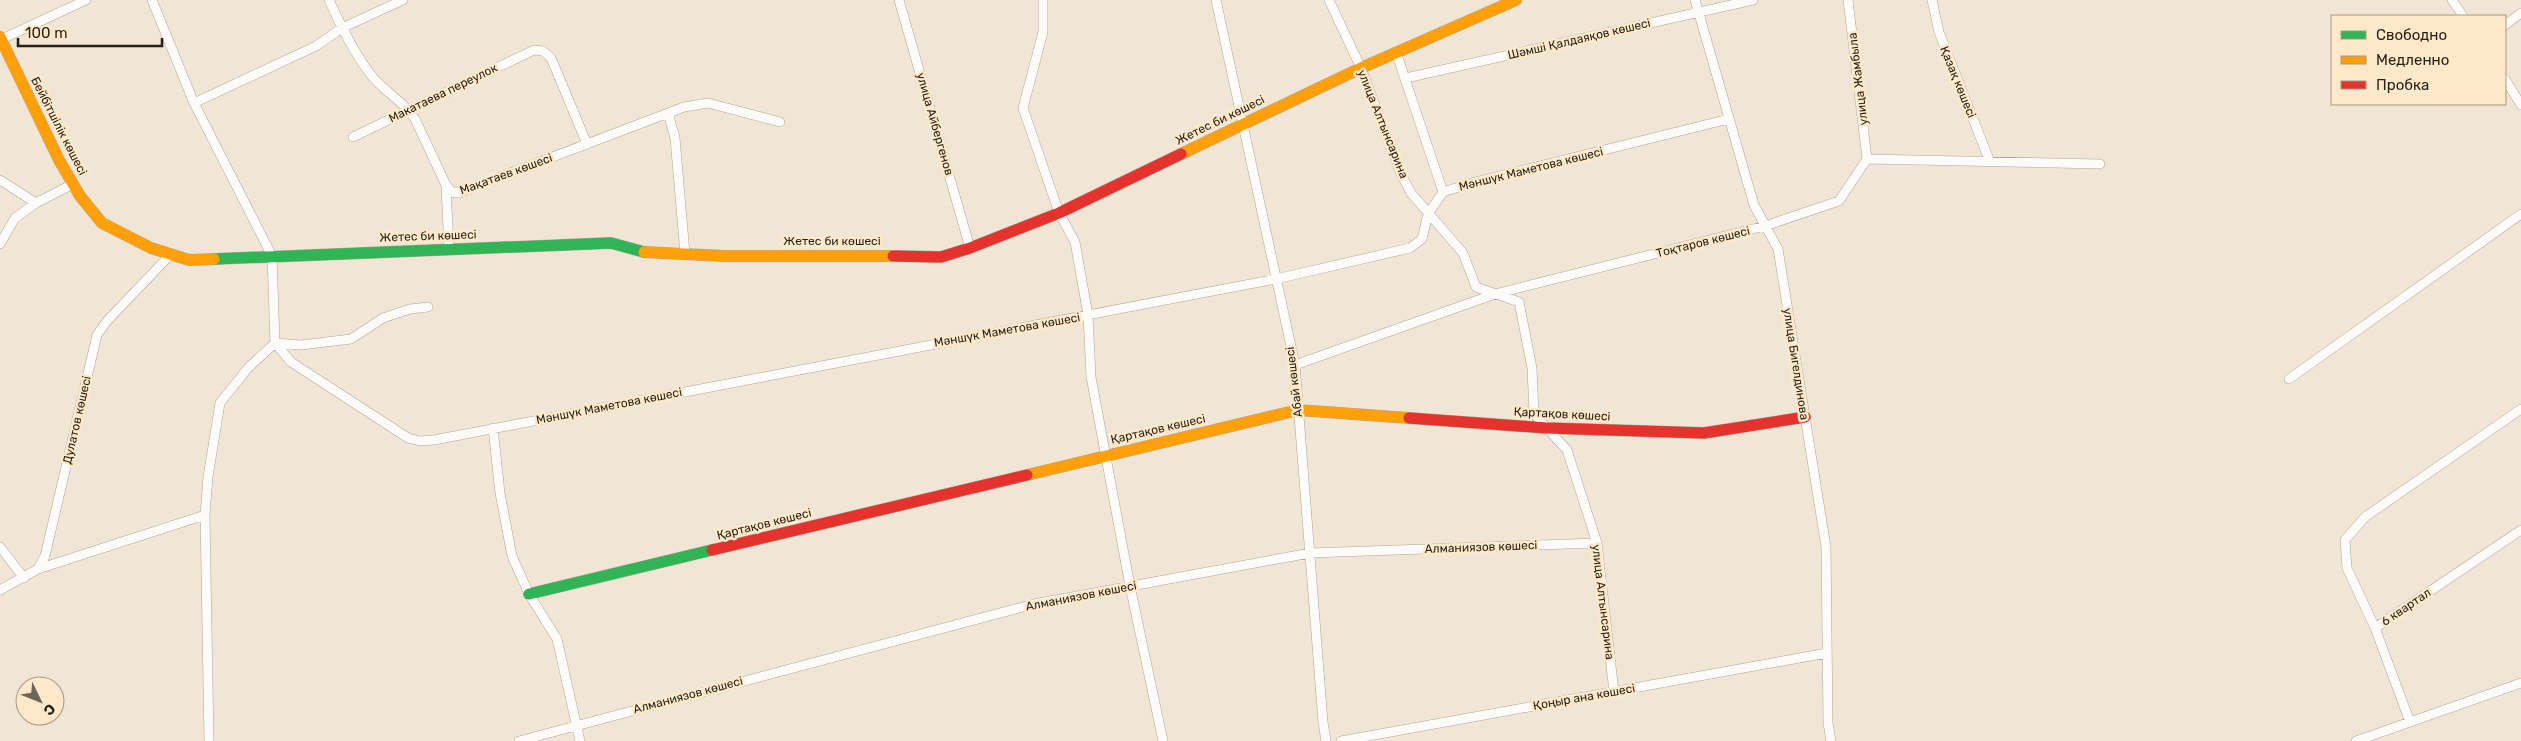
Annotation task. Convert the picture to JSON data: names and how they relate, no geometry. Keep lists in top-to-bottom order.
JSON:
{
  "streets": {
    "street": [
      "Шәмші Қалдаяқов көшесі",
      "улица Жамбыла",
      "Қазақ көшесі",
      "Макатаева переулок",
      "Жетес би көшесі",
      "улица Айбергенов",
      "улица Алтынсарина",
      "Бейбітшілік көшесі",
      "Мәншүк Маметова көшесі",
      "Мақатаев көшесі",
      "Тоқтаров көшесі",
      "улица Бигелдинова",
      "Абай көшесі",
      "Қартақов көшесі",
      "Дулатов көшесі",
      "Алманиязов көшесі",
      "6 квартал",
      "Қоңыр ана көшесі"
    ]
  },
  "crossings": [
    ["Шәмші Қалдаяқов көшесі", "улица Бигелдинова"],
    ["улица Жамбыла", "Тоқтаров көшесі"],
    ["Макатаева переулок", "Мақатаев көшесі"],
    ["Жетес би көшесі", "улица Айбергенов"],
    ["Жетес би көшесі", "улица Алтынсарина"],
    ["Жетес би көшесі", "Бейбітшілік көшесі"],
    ["Жетес би көшесі", "Абай көшесі"],
    ["Жетес би көшесі", "Дулатов көшесі"],
    ["улица Алтынсарина", "Мәншүк Маметова көшесі"],
    ["улица Алтынсарина", "Тоқтаров көшесі"],
    ["улица Алтынсарина", "Қартақов көшесі"],
    ["улица Алтынсарина", "Алманиязов көшесі"],
    ["улица Алтынсарина", "Қоңыр ана көшесі"],
    ["Мәншүк Маметова көшесі", "улица Бигелдинова"],
    ["Мәншүк Маметова көшесі", "Абай көшесі"],
    ["Тоқтаров көшесі", "улица Бигелдинова"],
    ["Тоқтаров көшесі", "Абай көшесі"],
    ["улица Бигелдинова", "Қартақов көшесі"],
    ["улица Бигелдинова", "Қоңыр ана көшесі"],
    ["Абай көшесі", "Қартақов көшесі"],
    ["Абай көшесі", "Алманиязов көшесі"]
  ],
  "legend": ["Свободно", "Медленно", "Пробка"],
  "scale_bar": "100 m",
  "north": "bottom right"
}
